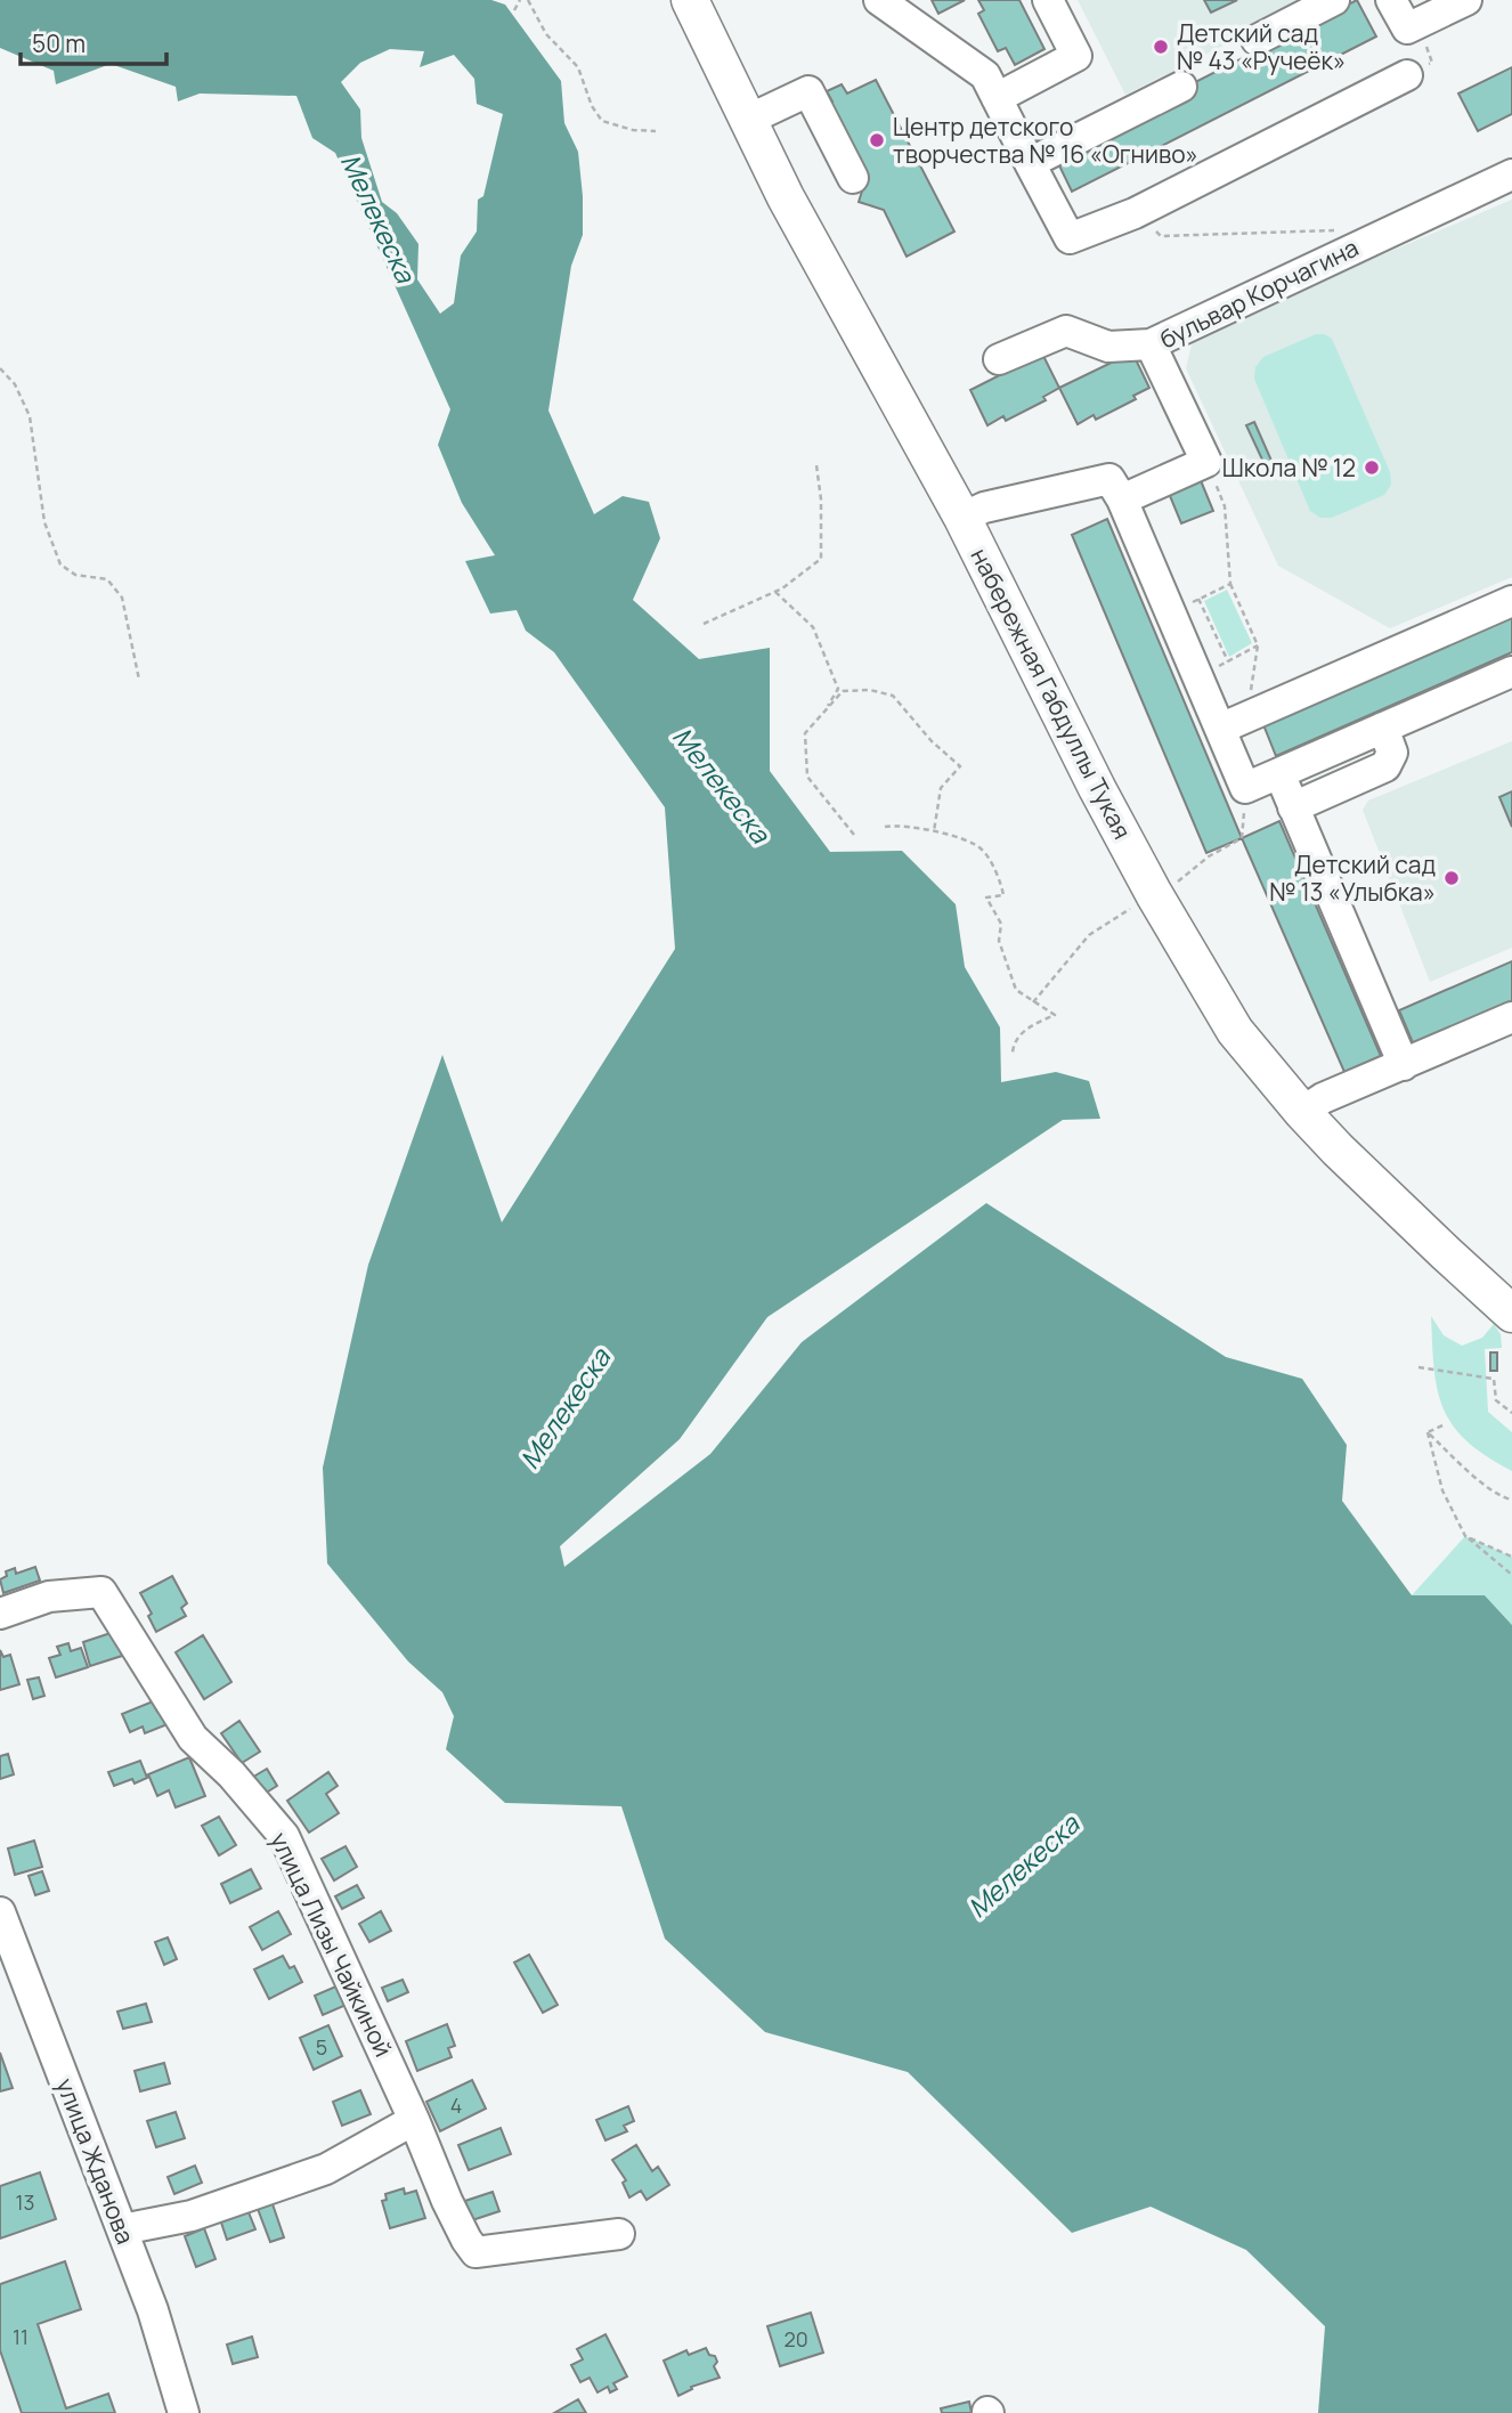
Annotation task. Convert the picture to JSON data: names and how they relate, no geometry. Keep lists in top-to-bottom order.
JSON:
{
  "streets": {
    "main road": ["набережная Габдуллы Тукая"],
    "street": ["бульвар Корчагина", "улица Лизы Чайкиной", "улица Жданова"]
  },
  "water": ["Мелекеска"],
  "places": [
    "Детский сад № 43 «Ручеёк»",
    "Центр детского творчества № 16 «Огниво»",
    "Школа № 12",
    "Детский сад № 13 «Улыбка»"
  ],
  "house_numbers": [
    "5",
    "4",
    "13",
    "11",
    "20"
  ],
  "scale_bar": "50 m"
}
